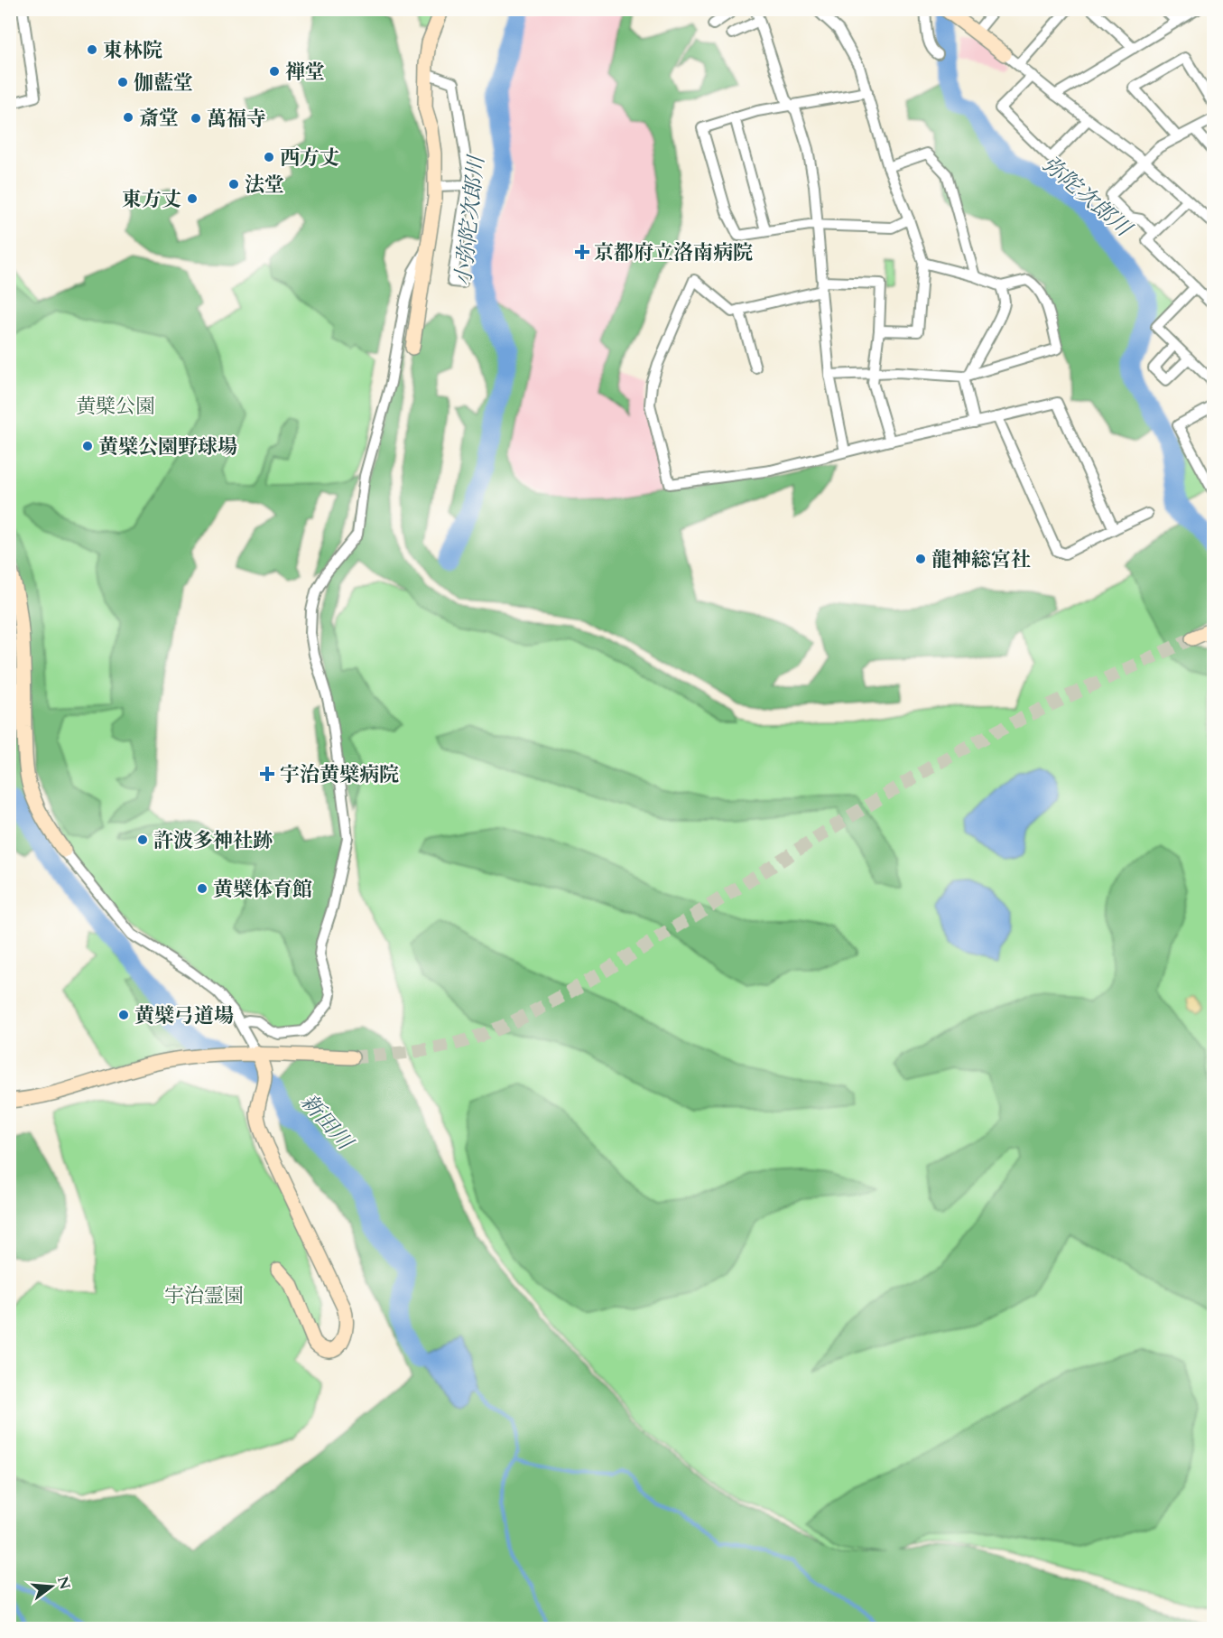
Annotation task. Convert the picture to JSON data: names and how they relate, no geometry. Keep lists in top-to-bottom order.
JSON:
{
  "water": ["弥陀次郎川", "小弥陀次郎川", "新田川"],
  "parks": ["黄檗公園", "宇治霊園"],
  "places": {
    "other": [
      "東林院",
      "禅堂",
      "伽藍堂",
      "斎堂",
      "萬福寺",
      "西方丈",
      "法堂",
      "東方丈",
      "黄檗公園野球場",
      "龍神総宮社",
      "許波多神社跡",
      "黄檗体育館",
      "黄檗弓道場"
    ],
    "health": ["京都府立洛南病院", "宇治黄檗病院"]
  },
  "north": "right"
}
